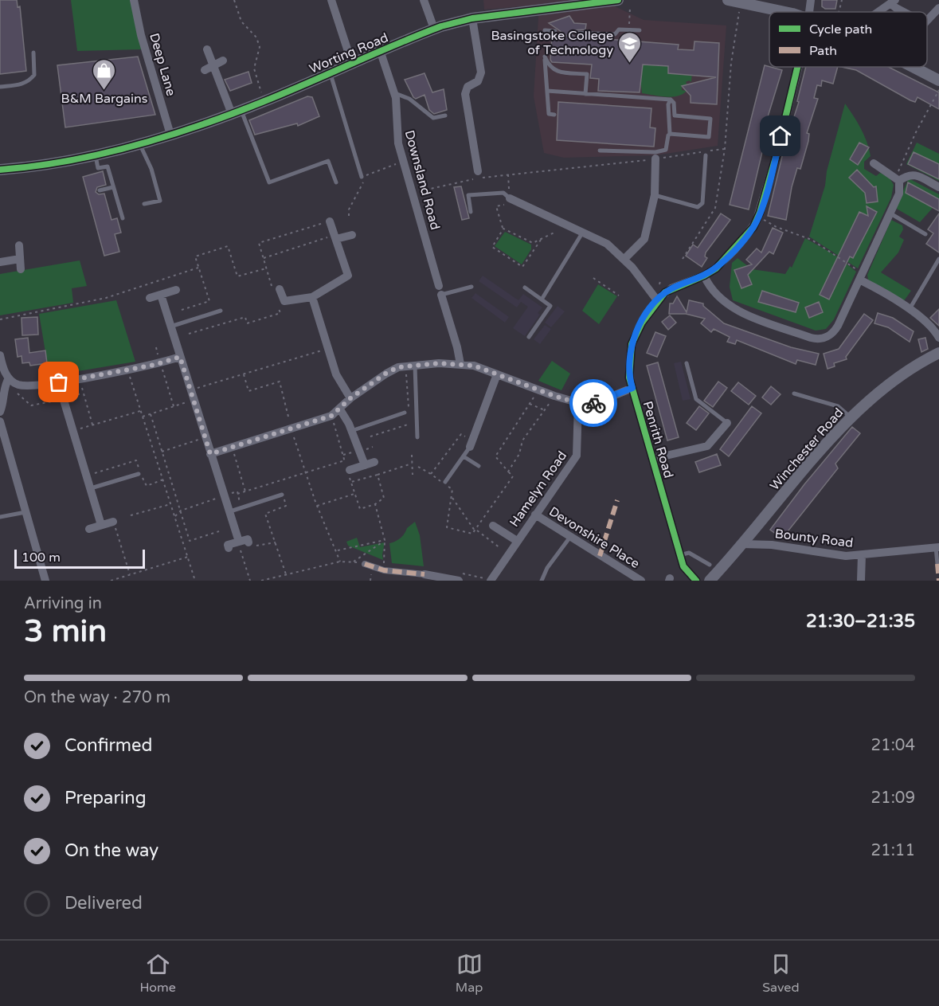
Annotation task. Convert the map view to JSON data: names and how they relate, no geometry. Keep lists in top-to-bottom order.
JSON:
{
  "streets": {
    "street": [
      "Worting Road",
      "Deep Lane",
      "Downsland Road",
      "Penrith Road",
      "Winchester Road",
      "Hamelyn Road",
      "Devonshire Place",
      "Bounty Road"
    ]
  },
  "crossings": [
    ["Worting Road", "Deep Lane"],
    ["Worting Road", "Downsland Road"],
    ["Winchester Road", "Bounty Road"],
    ["Hamelyn Road", "Devonshire Place"]
  ],
  "places": {
    "school or university": ["Basingstoke College of Technology"],
    "shop": ["B&M Bargains"]
  },
  "legend": ["Cycle path", "Path"],
  "scale_bar": "100 m",
  "page": {
    "scale": "100 m",
    "heading": ["3 min", "Arriving in", "21:30–21:35"],
    "bar": "On the way · 270 m",
    "list": [
      ["Confirmed", "21:04"],
      ["Preparing", "21:09"],
      ["On the way", "21:11"],
      "Delivered"
    ],
    "tabs": ["Home", "Map", "Saved"]
  }
}
